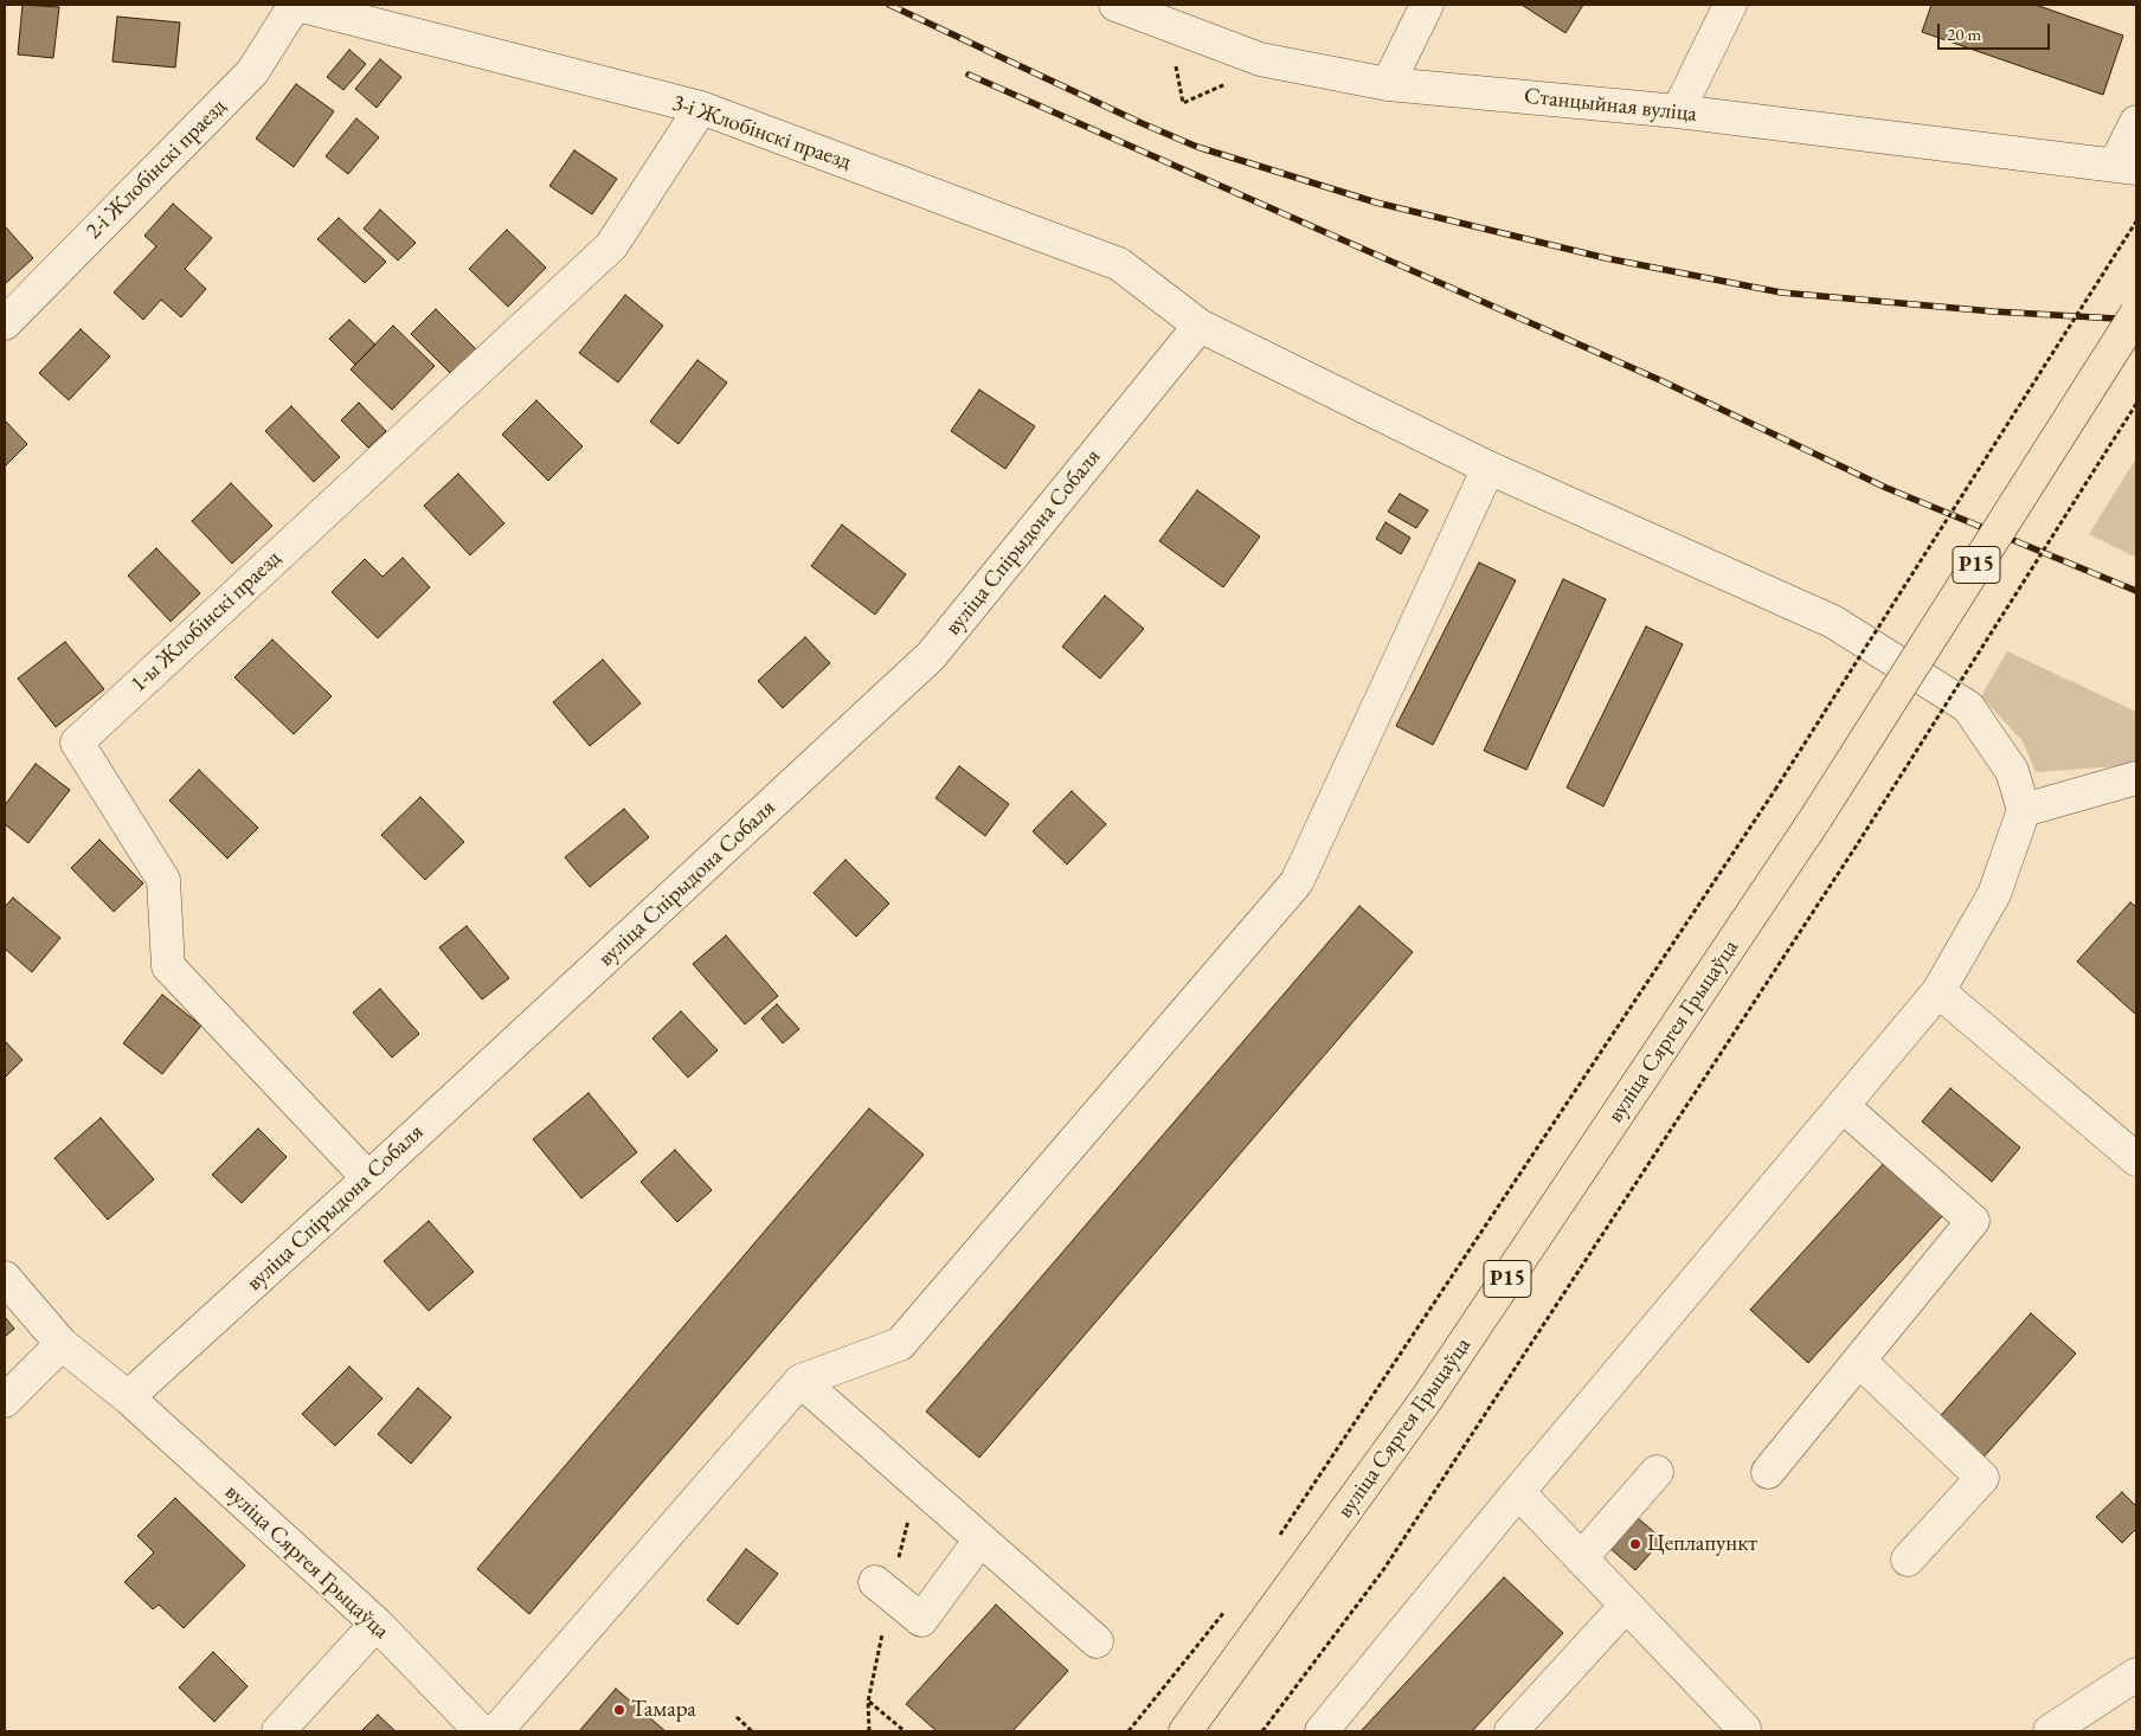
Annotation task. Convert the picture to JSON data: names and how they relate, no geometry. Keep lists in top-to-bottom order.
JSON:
{
  "streets": {
    "main road": ["Р15", "вуліца Сяргея Грыцаўца"],
    "street": [
      "Станцыйная вуліца",
      "3-і Жлобінскі праезд",
      "2-і Жлобінскі праезд",
      "вуліца Спірыдона Собаля",
      "1-ы Жлобінскі праезд"
    ]
  },
  "crossings": [
    ["3-і Жлобінскі праезд", "2-і Жлобінскі праезд"],
    ["3-і Жлобінскі праезд", "вуліца Спірыдона Собаля"],
    ["3-і Жлобінскі праезд", "1-ы Жлобінскі праезд"],
    ["вуліца Спірыдона Собаля", "1-ы Жлобінскі праезд"],
    ["вуліца Спірыдона Собаля", "вуліца Сяргея Грыцаўца"]
  ],
  "places": ["Цеплапункт", "Тамара"],
  "scale_bar": "20 m"
}
